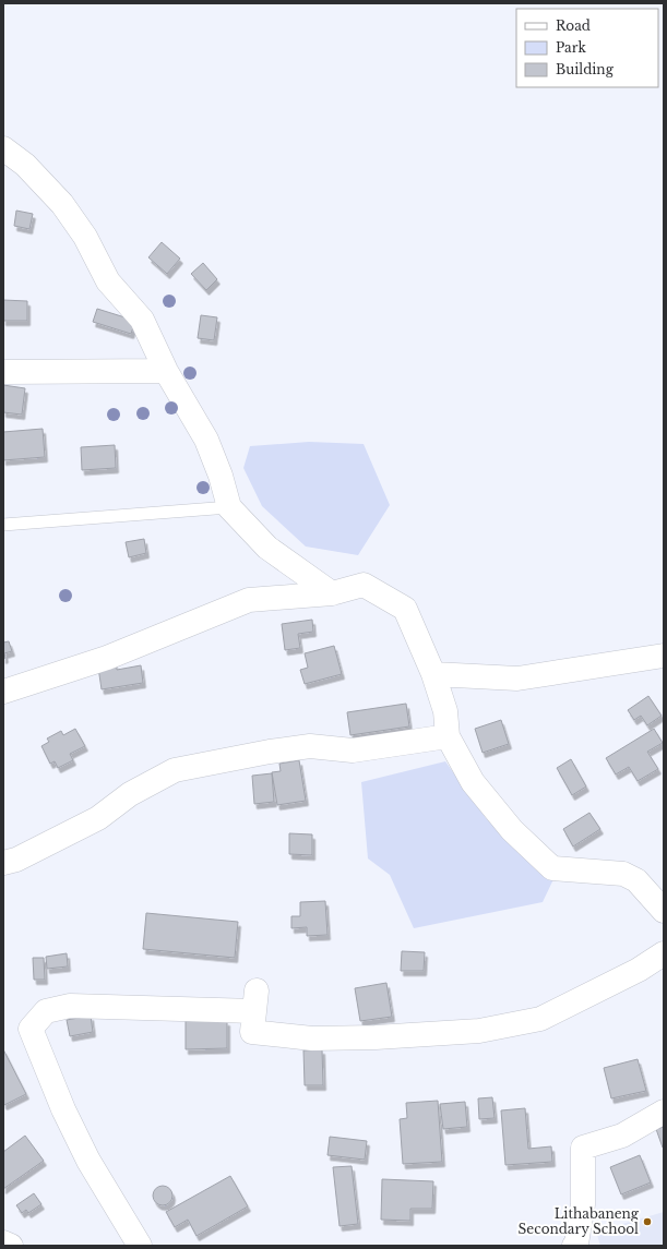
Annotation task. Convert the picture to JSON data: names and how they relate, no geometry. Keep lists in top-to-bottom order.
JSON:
{
  "places": ["Lithabaneng Secondary School"],
  "legend": ["Road", "Park", "Building"]
}
